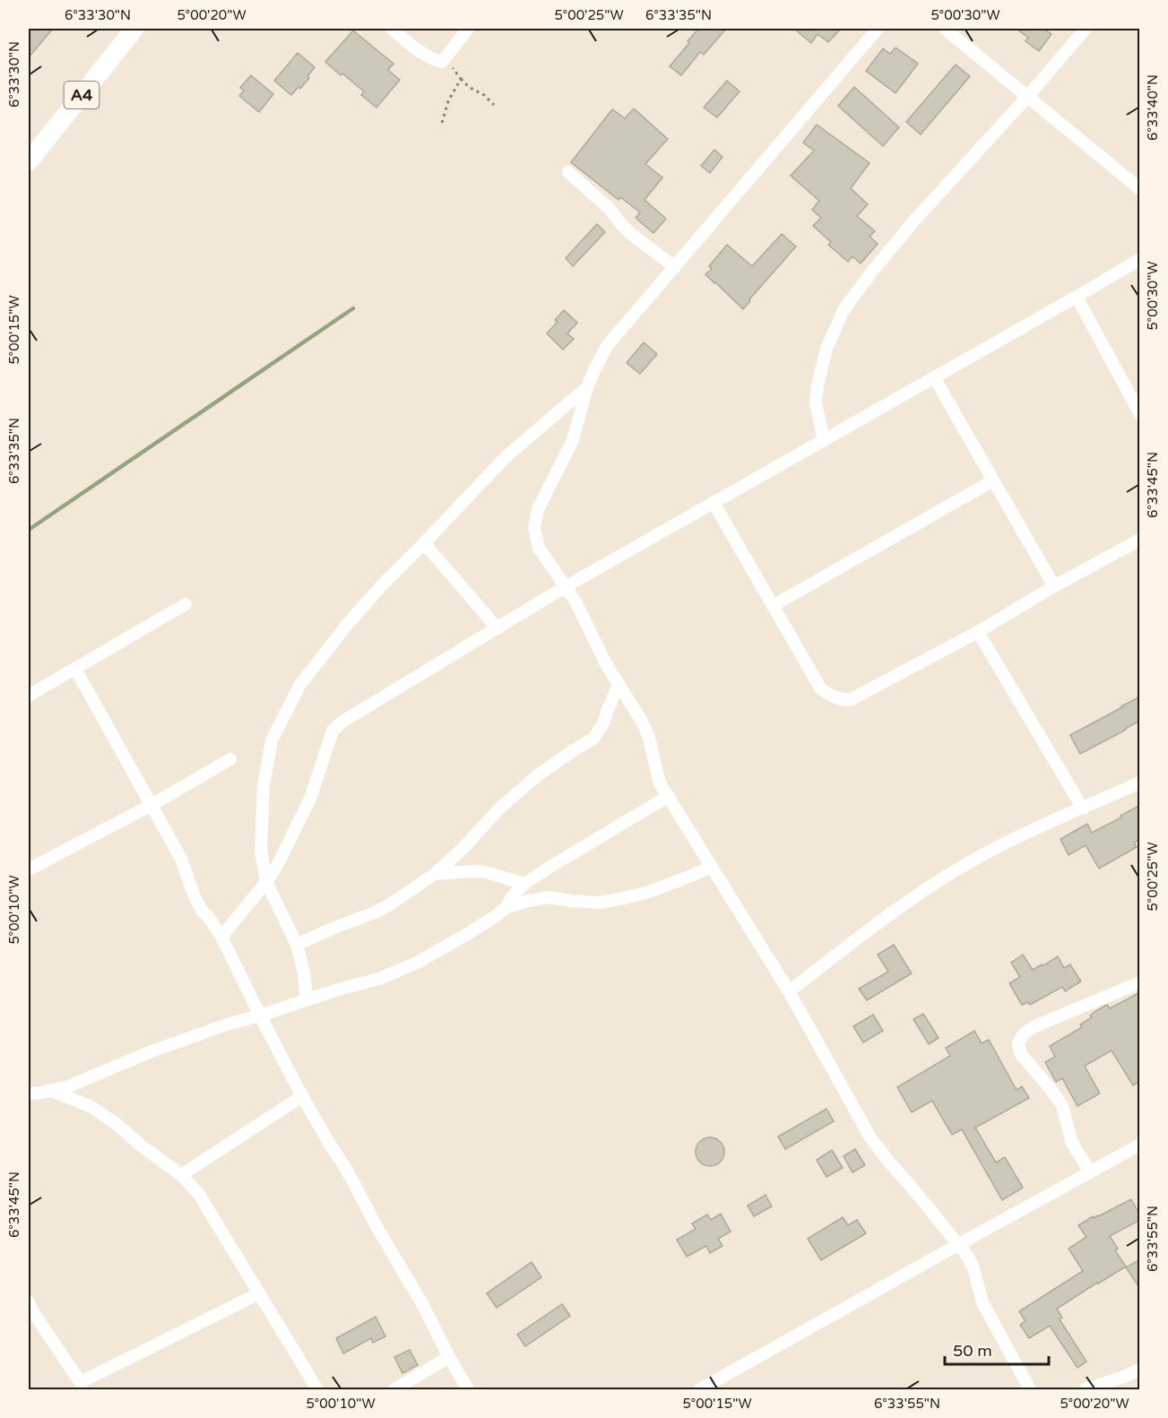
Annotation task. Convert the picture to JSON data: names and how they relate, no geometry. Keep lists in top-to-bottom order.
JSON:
{
  "streets": {
    "main road": ["A4"]
  },
  "scale_bar": "50 m",
  "coordinates": [
    "6°33'30\"N",
    "5°00'20\"W",
    "5°00'25\"W",
    "6°33'35\"N",
    "5°00'30\"W",
    "6°33'40\"N",
    "5°00'15\"W",
    "6°33'45\"N",
    "5°00'10\"W",
    "6°33'55\"N"
  ]
}
